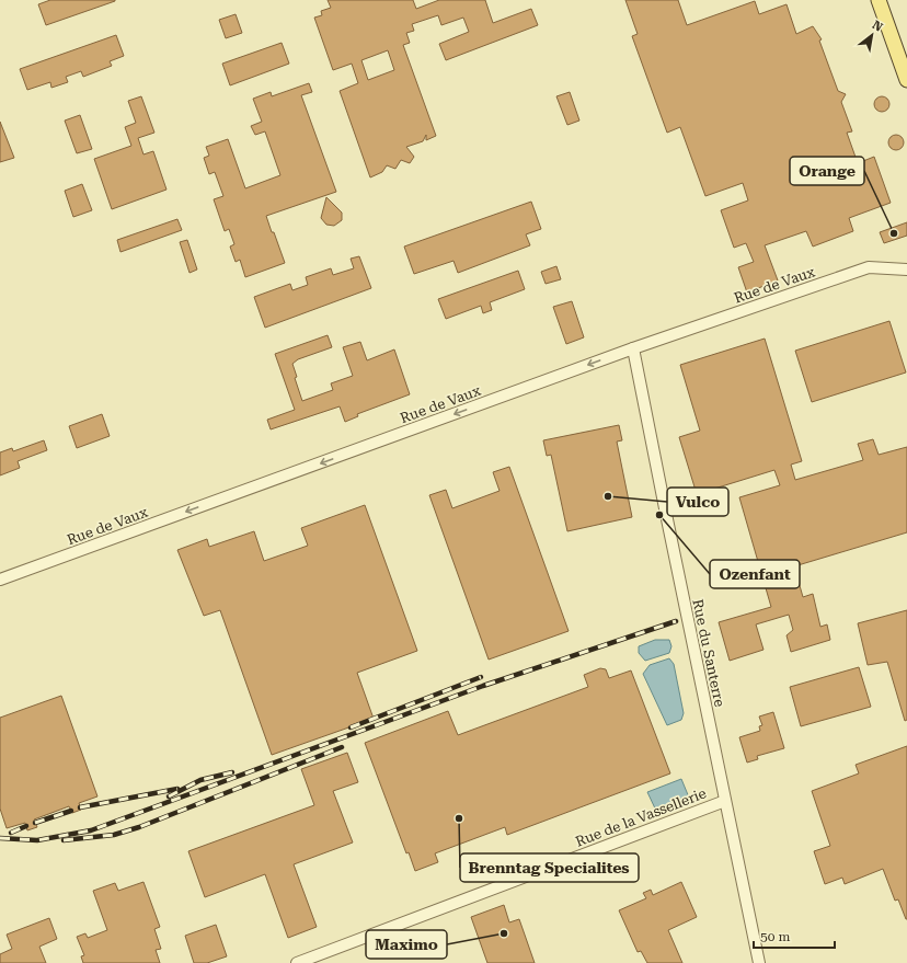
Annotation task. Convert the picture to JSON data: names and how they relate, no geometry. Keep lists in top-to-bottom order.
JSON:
{
  "streets": {
    "street": ["Rue de Vaux", "Rue du Santerre", "Rue de la Vassellerie"]
  },
  "crossings": [
    ["Rue de Vaux", "Rue du Santerre"],
    ["Rue du Santerre", "Rue de la Vassellerie"]
  ],
  "one_way": ["Rue de Vaux"],
  "places": [
    "Orange",
    "Vulco",
    "Ozenfant",
    "Brenntag Specialites",
    "Maximo"
  ],
  "scale_bar": "50 m",
  "north": "top right"
}
